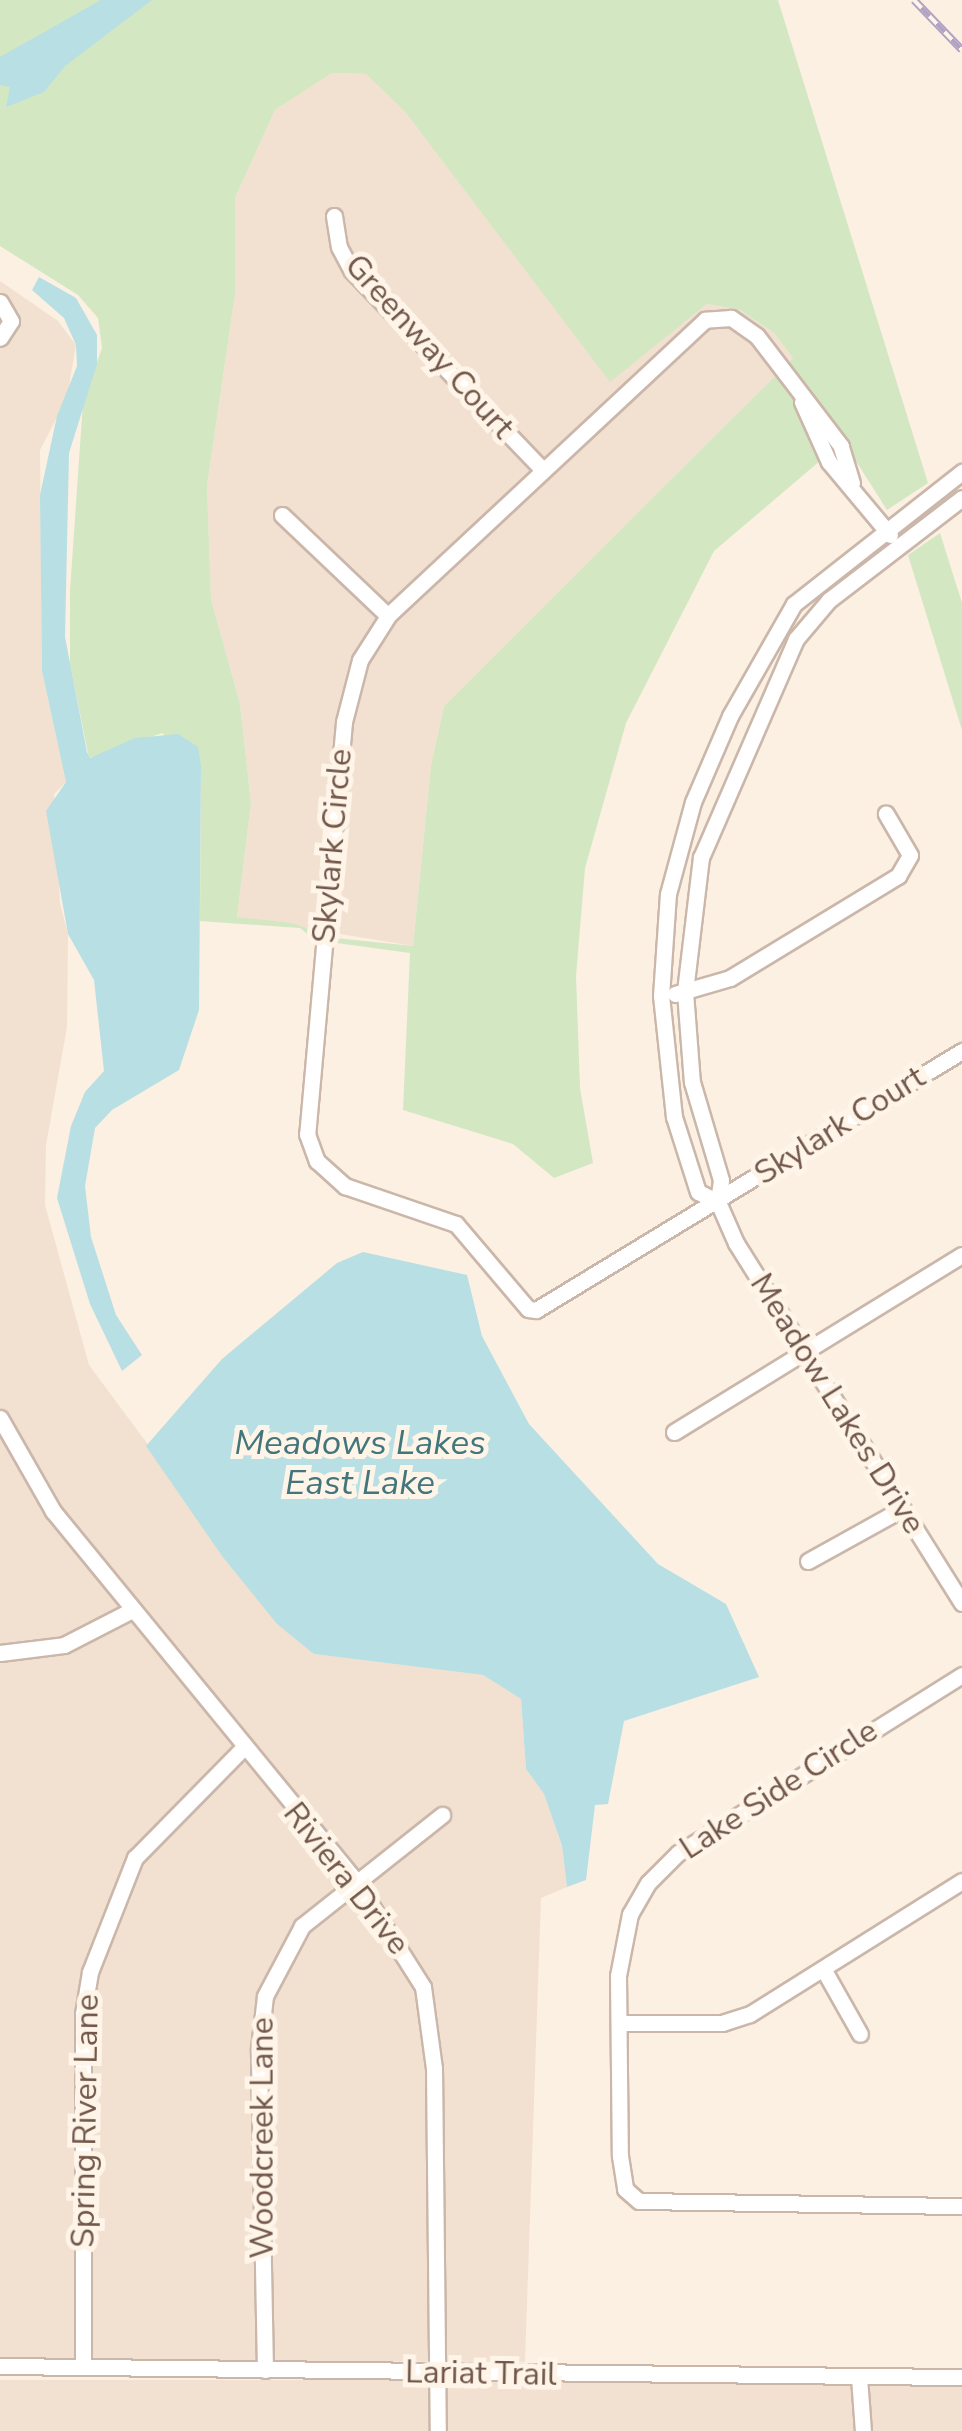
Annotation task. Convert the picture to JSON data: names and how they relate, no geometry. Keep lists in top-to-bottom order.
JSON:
{
  "streets": {
    "street": [
      "Greenway Court",
      "Skylark Circle",
      "Skylark Court",
      "Meadow Lakes Drive",
      "Lake Side Circle",
      "Riviera Drive",
      "Spring River Lane",
      "Woodcreek Lane",
      "Lariat Trail"
    ]
  },
  "crossings": [
    ["Greenway Court", "Skylark Circle"],
    ["Skylark Circle", "Skylark Court"],
    ["Skylark Circle", "Meadow Lakes Drive"],
    ["Skylark Court", "Meadow Lakes Drive"],
    ["Riviera Drive", "Spring River Lane"],
    ["Riviera Drive", "Woodcreek Lane"],
    ["Riviera Drive", "Lariat Trail"],
    ["Spring River Lane", "Lariat Trail"],
    ["Woodcreek Lane", "Lariat Trail"]
  ],
  "water": ["Meadows Lakes East Lake"]
}
